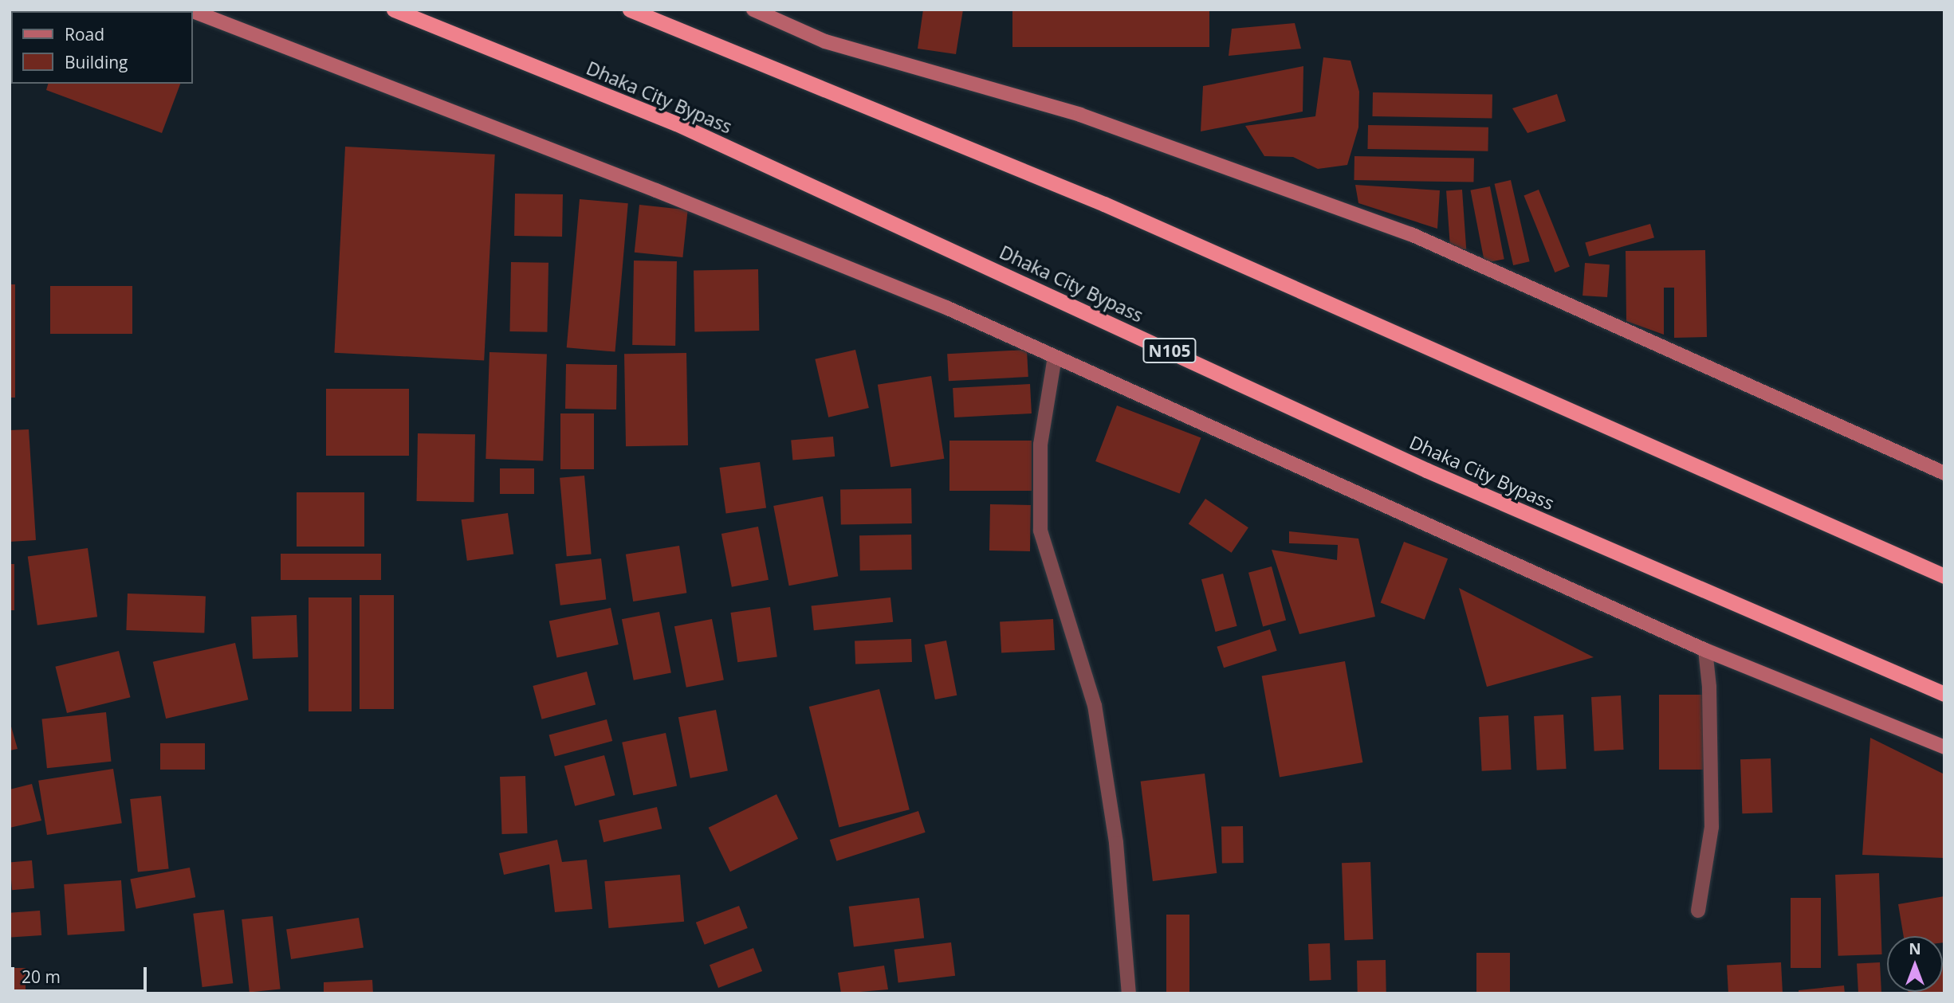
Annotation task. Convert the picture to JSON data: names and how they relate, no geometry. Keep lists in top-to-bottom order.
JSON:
{
  "streets": {
    "highway": ["Dhaka City Bypass", "N105"]
  },
  "legend": ["Road", "Building"],
  "scale_bar": "20 m",
  "north": "top"
}
